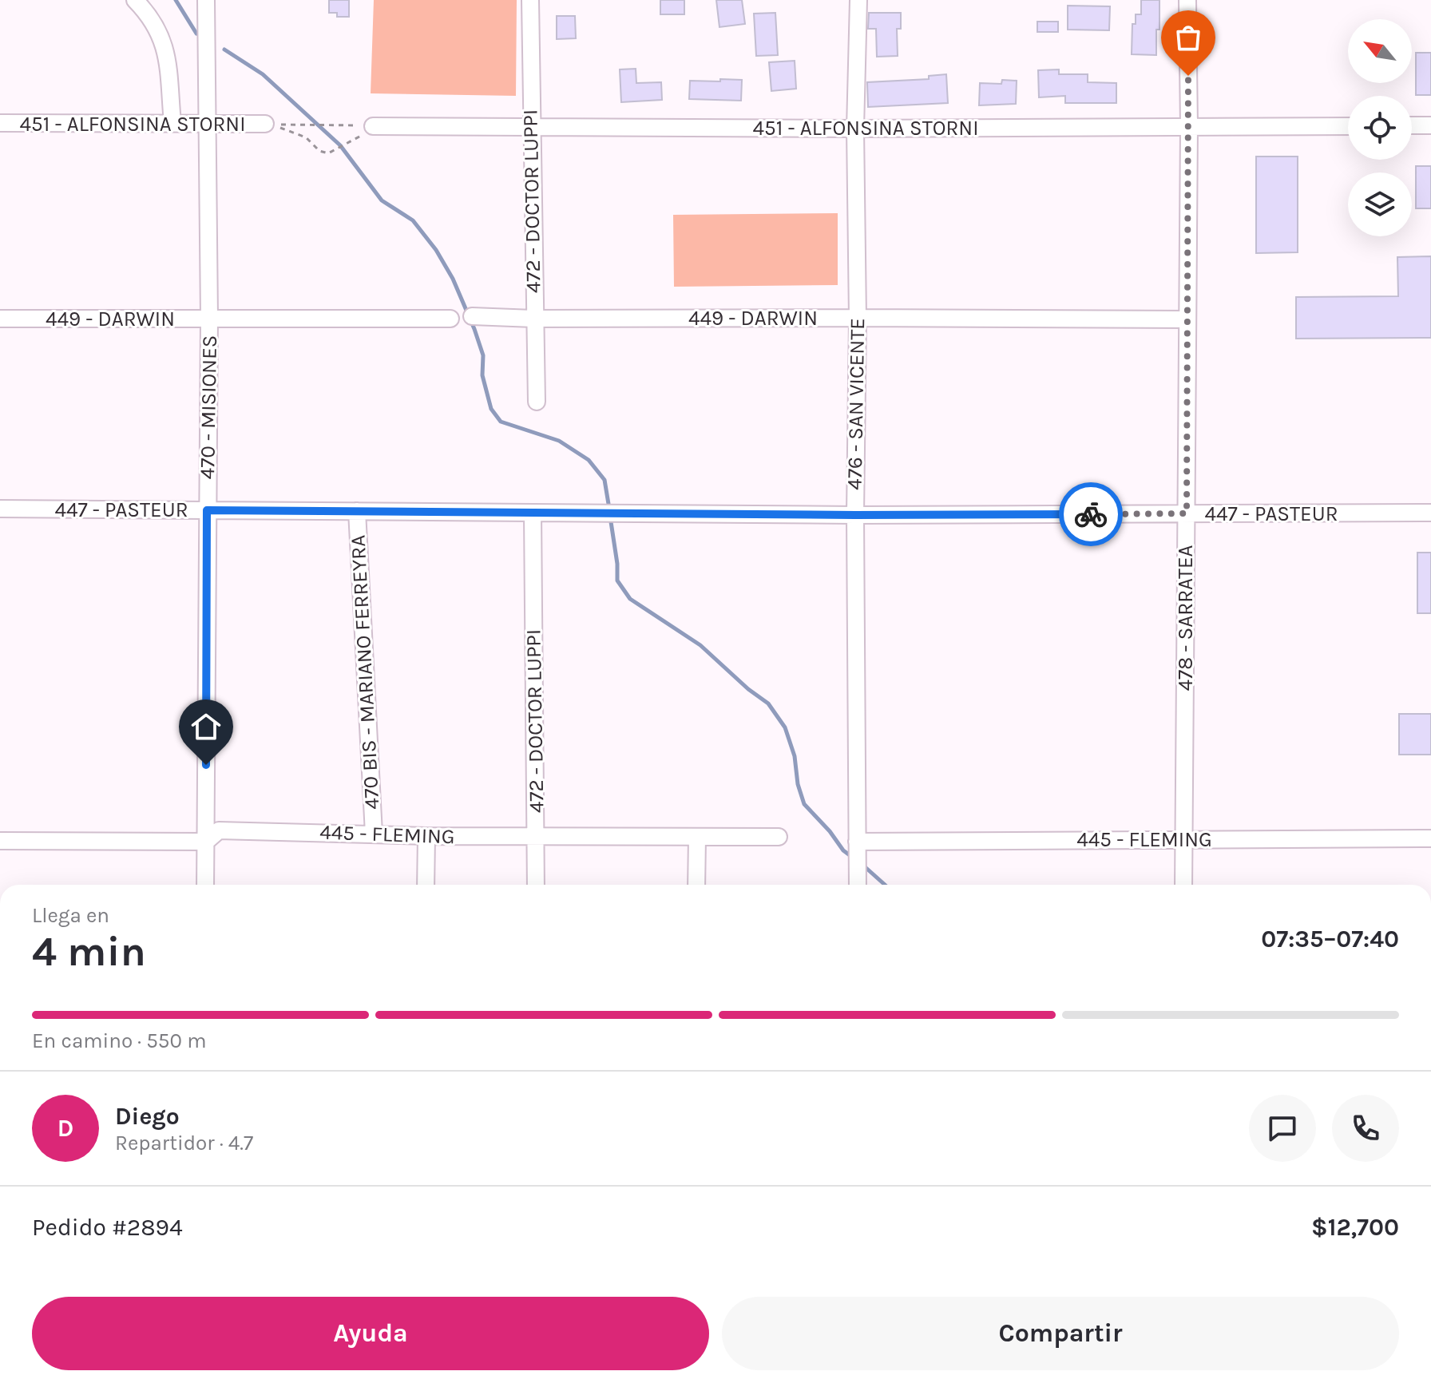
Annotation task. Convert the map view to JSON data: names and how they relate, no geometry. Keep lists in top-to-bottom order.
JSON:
{
  "streets": {
    "street": [
      "451 - ALFONSINA STORNI",
      "472 - DOCTOR LUPPI",
      "449 - DARWIN",
      "476 - SAN VICENTE",
      "470 - MISIONES",
      "447 - PASTEUR",
      "478 - SARRATEA",
      "470 BIS - MARIANO FERREYRA",
      "445 - FLEMING"
    ]
  },
  "crossings": [
    ["451 - ALFONSINA STORNI", "472 - DOCTOR LUPPI"],
    ["451 - ALFONSINA STORNI", "476 - SAN VICENTE"],
    ["451 - ALFONSINA STORNI", "470 - MISIONES"],
    ["451 - ALFONSINA STORNI", "478 - SARRATEA"],
    ["472 - DOCTOR LUPPI", "449 - DARWIN"],
    ["472 - DOCTOR LUPPI", "447 - PASTEUR"],
    ["472 - DOCTOR LUPPI", "445 - FLEMING"],
    ["449 - DARWIN", "476 - SAN VICENTE"],
    ["449 - DARWIN", "470 - MISIONES"],
    ["449 - DARWIN", "478 - SARRATEA"],
    ["476 - SAN VICENTE", "447 - PASTEUR"],
    ["476 - SAN VICENTE", "445 - FLEMING"],
    ["470 - MISIONES", "447 - PASTEUR"],
    ["470 - MISIONES", "445 - FLEMING"],
    ["447 - PASTEUR", "478 - SARRATEA"],
    ["447 - PASTEUR", "470 BIS - MARIANO FERREYRA"],
    ["478 - SARRATEA", "445 - FLEMING"],
    ["470 BIS - MARIANO FERREYRA", "445 - FLEMING"]
  ],
  "north": "top left",
  "page": {
    "heading": ["4 min", "Llega en", "07:35–07:40"],
    "panel": [
      "Diego",
      "Repartidor · 4.7",
      "Pedido #2894",
      "$12,700"
    ],
    "bar": "En camino · 550 m",
    "round": "D",
    "buttons": ["Ayuda", "Compartir"]
  }
}
